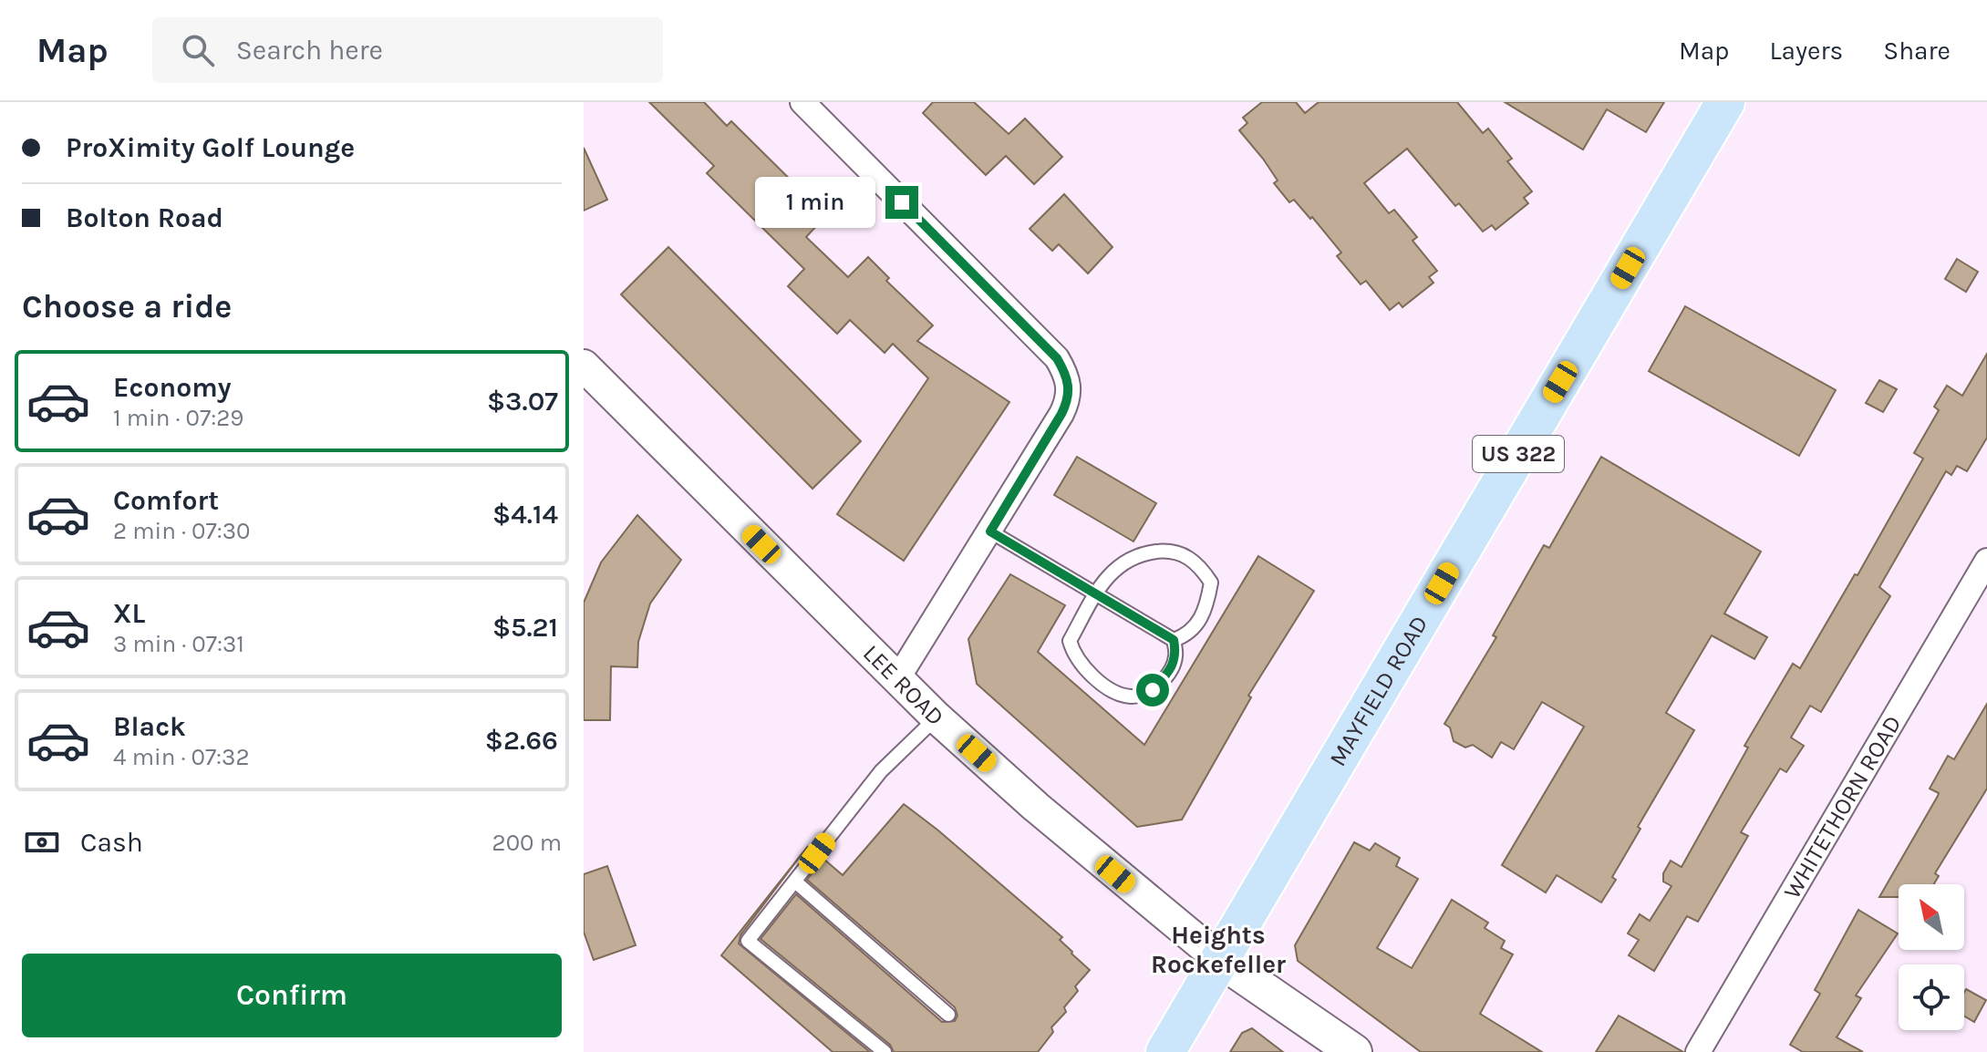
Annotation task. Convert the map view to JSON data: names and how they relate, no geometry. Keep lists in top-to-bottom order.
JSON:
{
  "streets": {
    "main road": ["US 322", "LEE ROAD", "MAYFIELD ROAD"],
    "street": ["WHITETHORN ROAD"]
  },
  "crossings": [
    ["LEE ROAD", "MAYFIELD ROAD"]
  ],
  "districts": ["Heights Rockefeller"],
  "north": "top left",
  "page": {
    "header": "Map",
    "search": "Search here",
    "nav": ["Map", "Layers", "Share"],
    "banner": ["ProXimity Golf Lounge", "Bolton Road"],
    "bubble": "1 min",
    "heading": "Choose a ride",
    "list": [
      {
        "name": "Economy",
        "note": "1 min · 07:29",
        "value": "$3.07"
      },
      {
        "name": "Comfort",
        "note": "2 min · 07:30",
        "value": "$4.14"
      },
      {
        "name": "XL",
        "note": "3 min · 07:31",
        "value": "$5.21"
      },
      {
        "name": "Black",
        "note": "4 min · 07:32",
        "value": "$2.66"
      }
    ],
    "pay": ["Cash", "200 m"],
    "buttons": "Confirm"
  }
}
